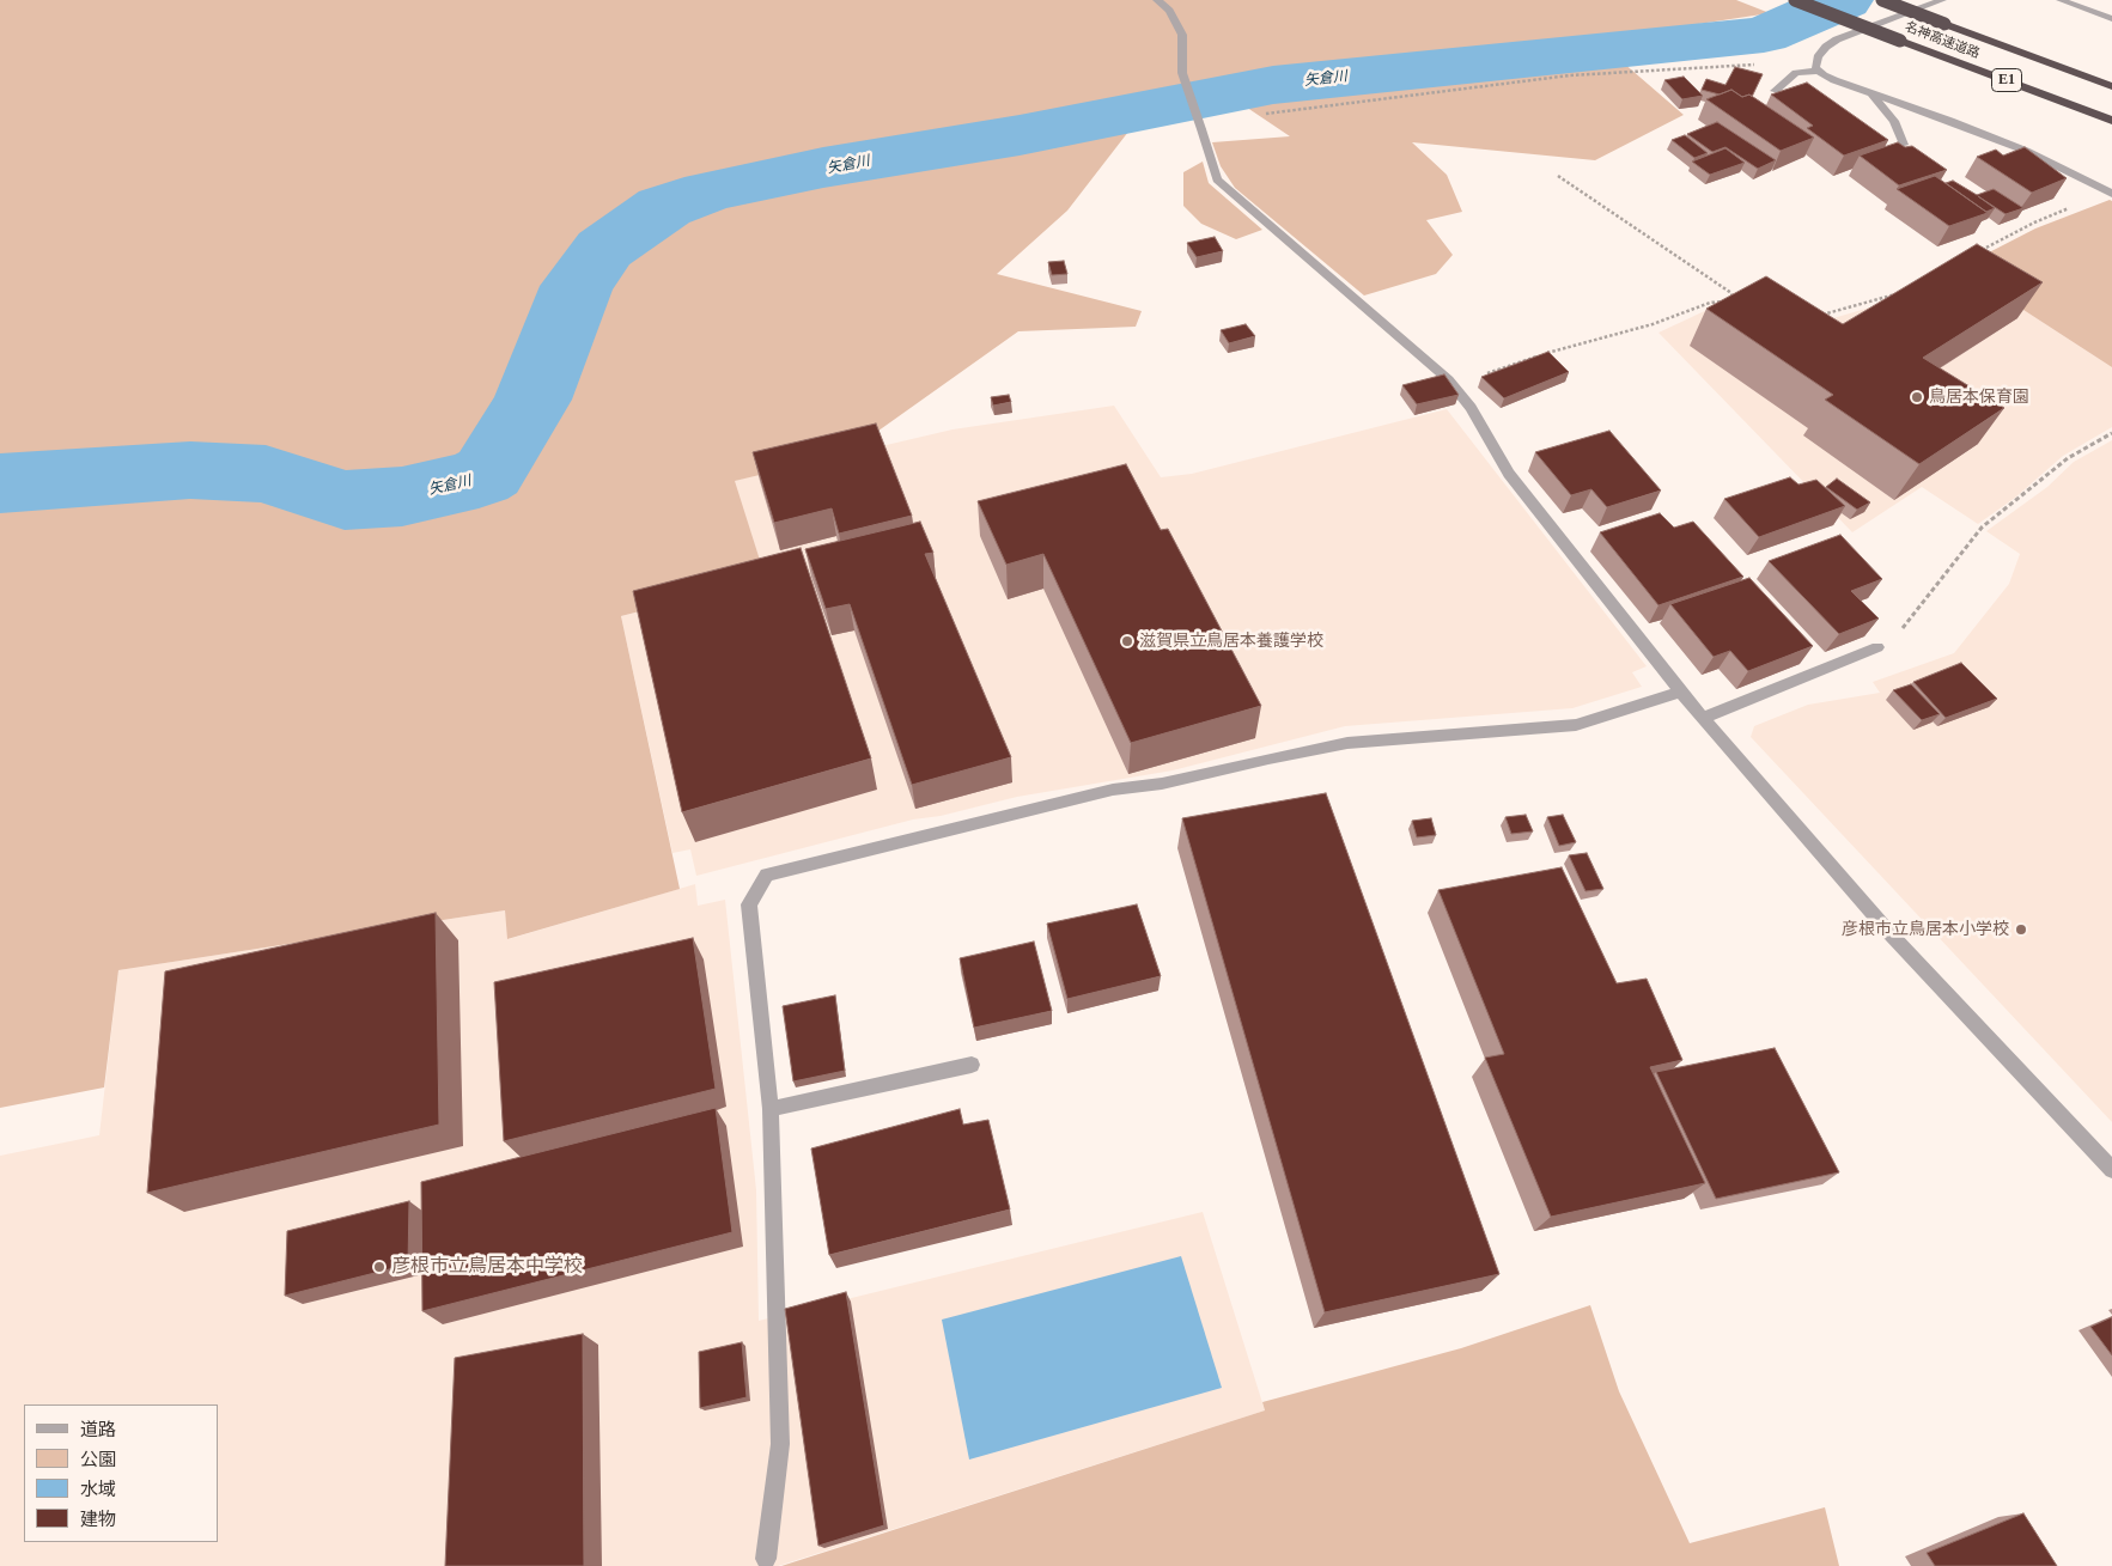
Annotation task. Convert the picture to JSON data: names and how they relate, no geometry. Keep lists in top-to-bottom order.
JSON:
{
  "streets": {
    "highway": ["名神高速道路", "E1"]
  },
  "water": ["矢倉川"],
  "places": [
    "鳥居本保育園",
    "滋賀県立鳥居本養護学校",
    "彦根市立鳥居本小学校",
    "彦根市立鳥居本中学校"
  ],
  "legend": [
    "道路",
    "公園",
    "水域",
    "建物"
  ]
}
